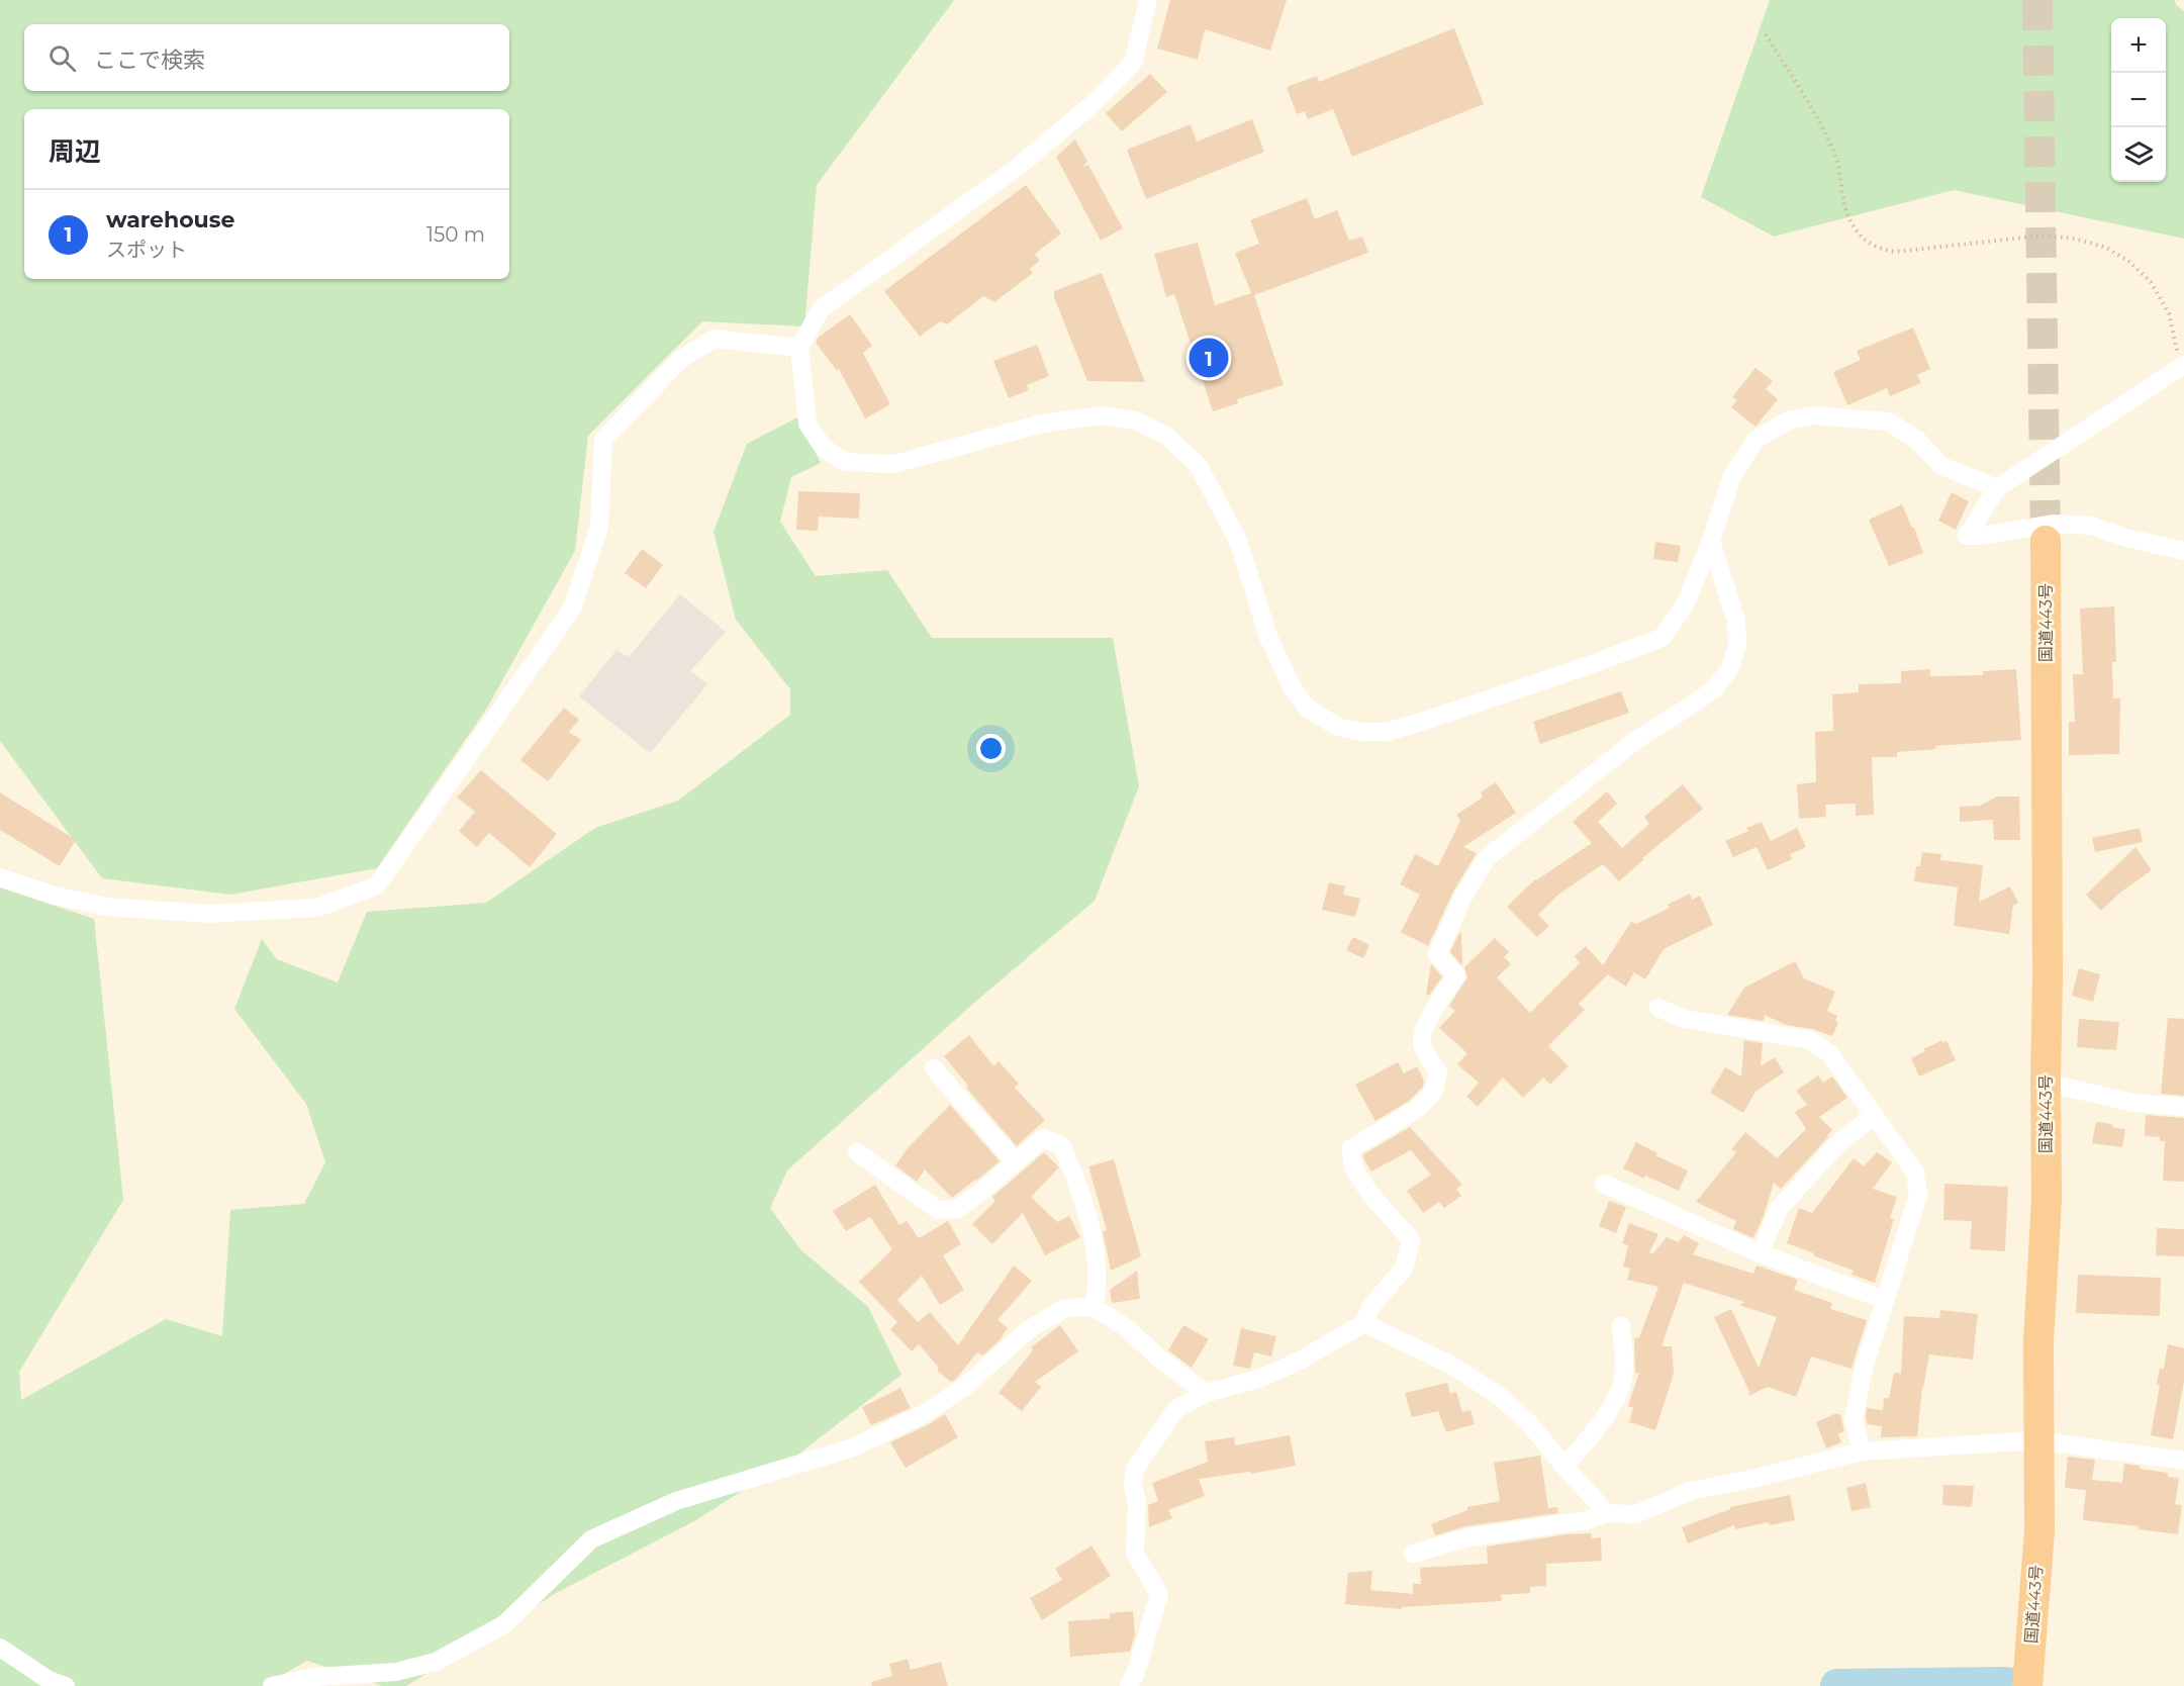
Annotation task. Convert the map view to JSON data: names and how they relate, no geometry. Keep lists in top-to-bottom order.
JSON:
{
  "streets": {
    "highway": ["国道443号"]
  },
  "page": {
    "map_buttons": ["+", "−"],
    "search": "ここで検索",
    "heading": "周辺",
    "list": [
      {
        "mark": "1",
        "name": "warehouse",
        "note": "スポット",
        "value": "150 m"
      }
    ],
    "pins": "1"
  }
}
